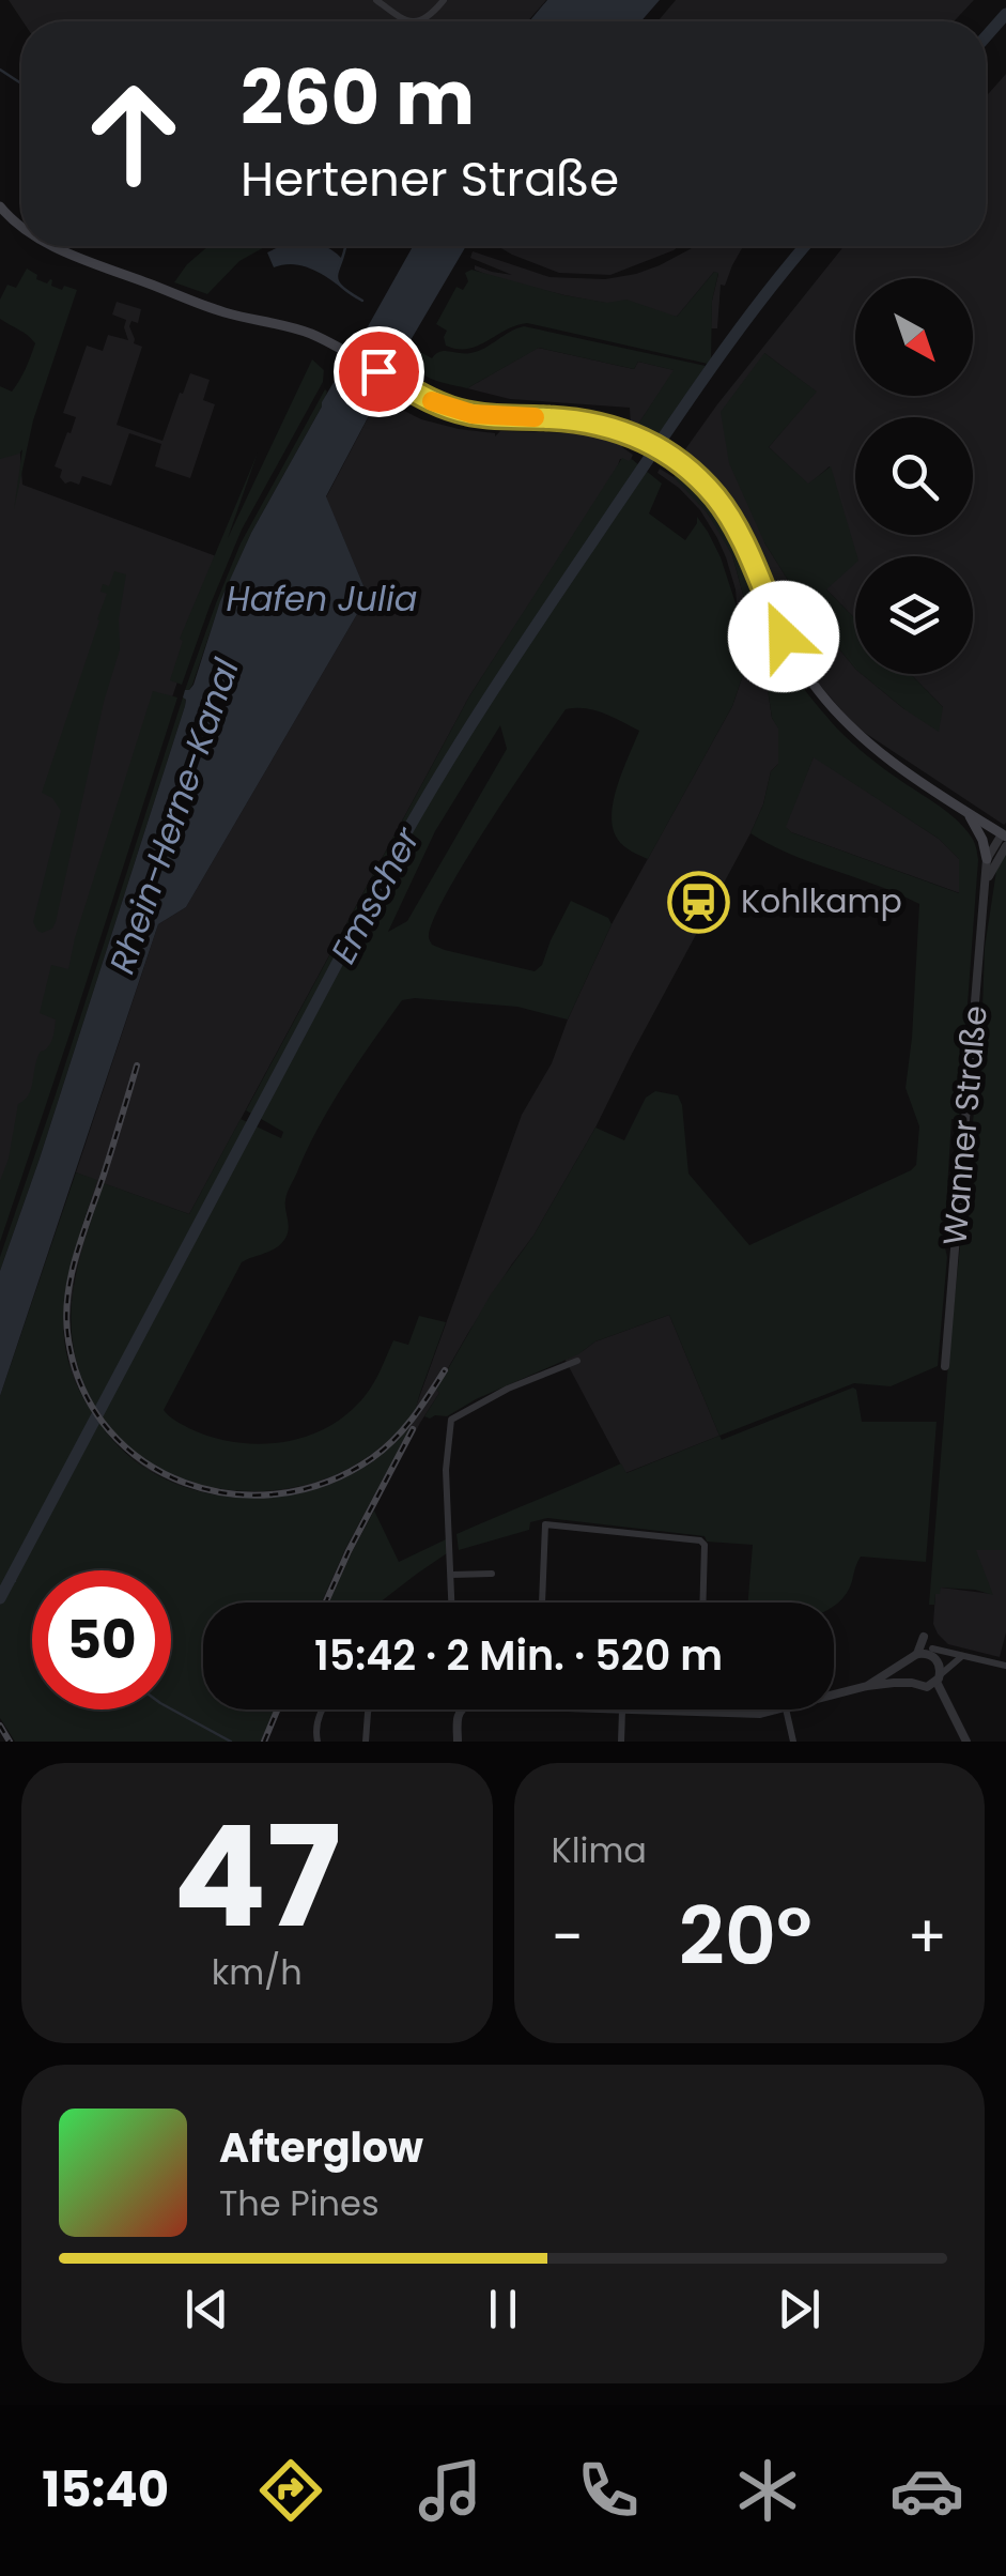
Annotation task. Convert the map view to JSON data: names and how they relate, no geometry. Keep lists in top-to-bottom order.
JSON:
{
  "streets": {
    "street": ["Wanner Straße"]
  },
  "water": ["Hafen Julia", "Rhein-Herne-Kanal", "Emscher"],
  "places": {
    "station": ["Kohlkamp"]
  },
  "north": "bottom right",
  "page": {
    "turn": ["260 m", "Hertener Straße"],
    "limit": "50",
    "trip": "15:42 · 2 Min. · 520 m",
    "tile": [
      ["47", "km/h"],
      "Klima"
    ],
    "heat": ["−", "20°", "+"],
    "song": ["Afterglow", "The Pines"],
    "tabs": "15:40"
  }
}
